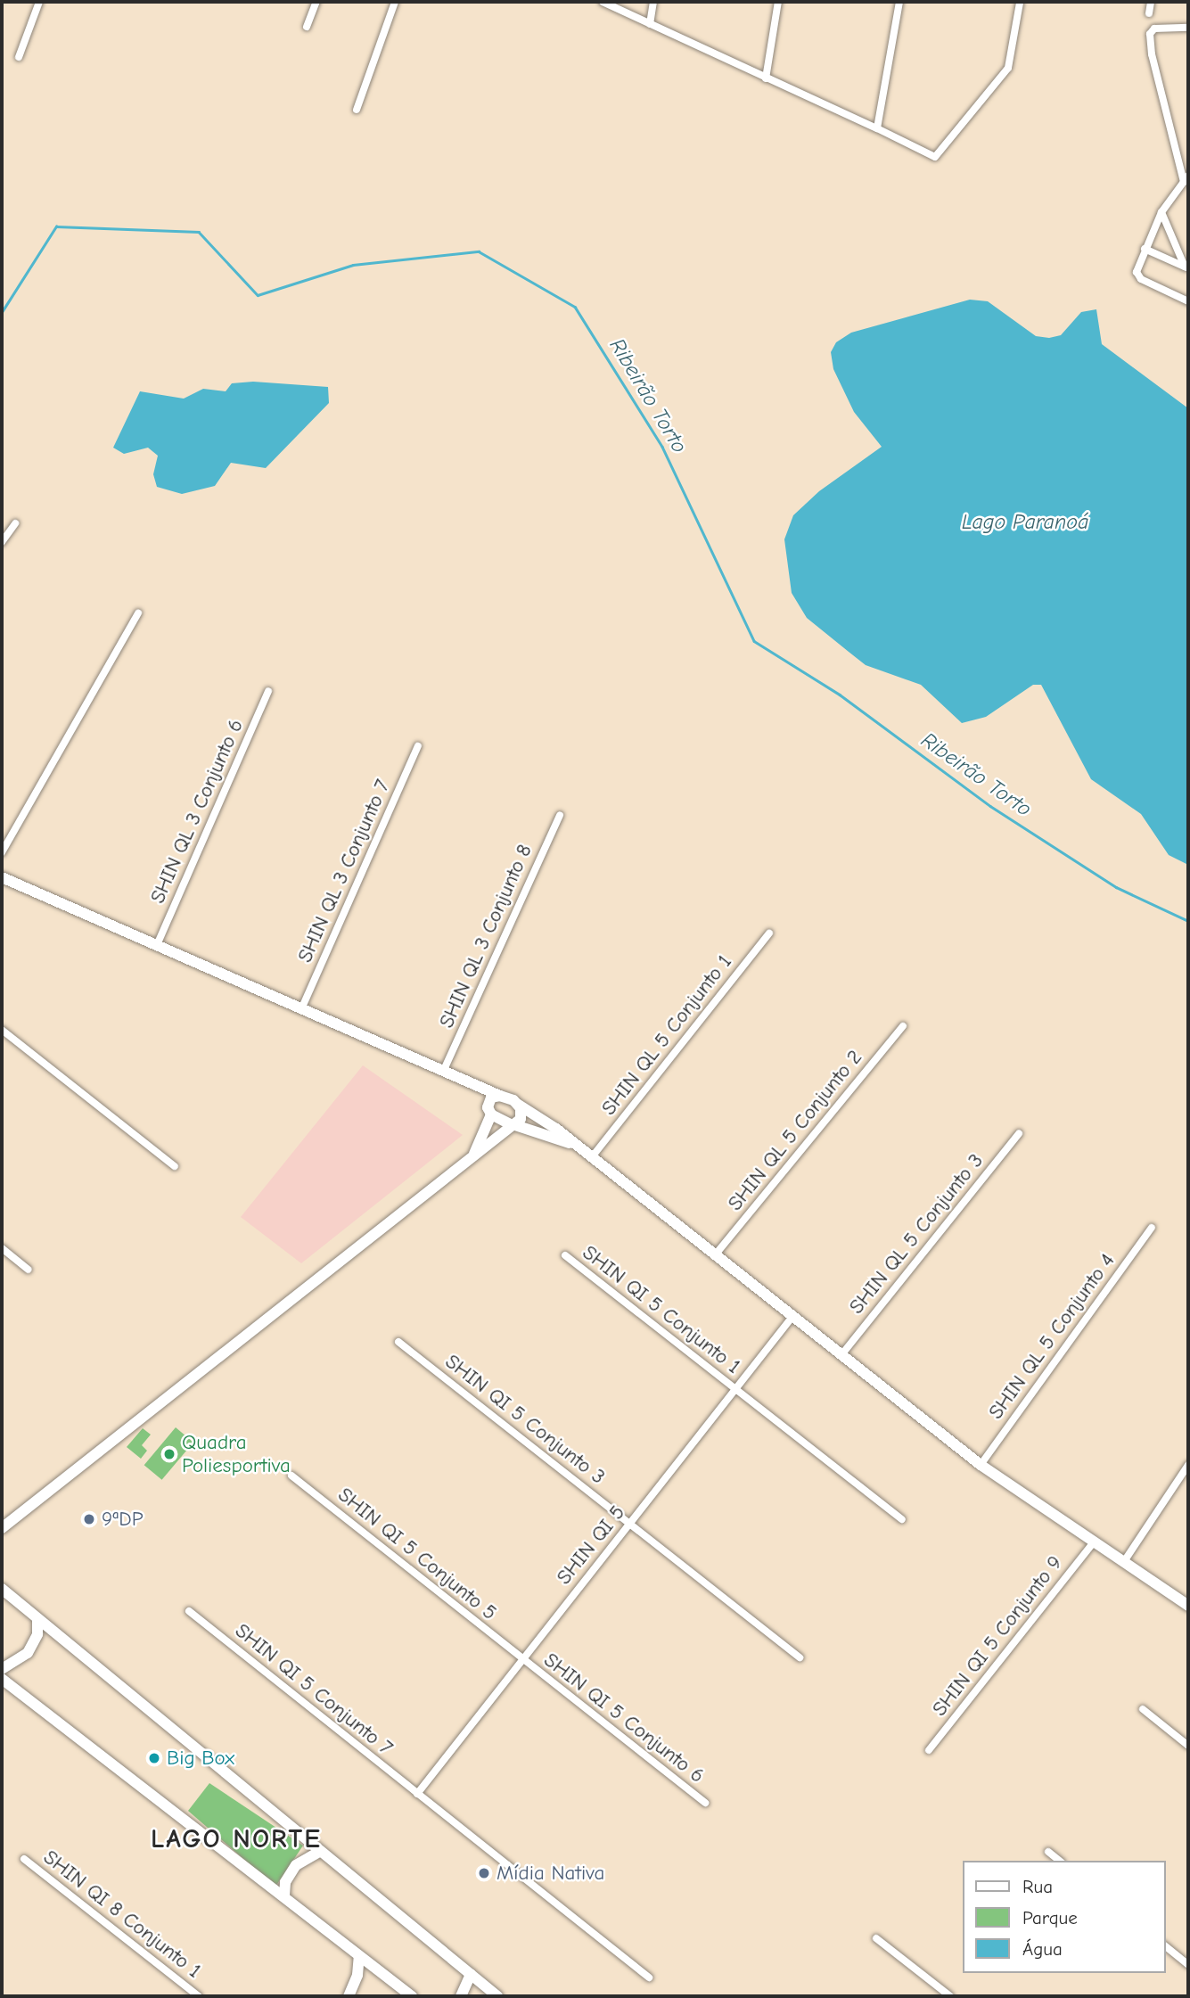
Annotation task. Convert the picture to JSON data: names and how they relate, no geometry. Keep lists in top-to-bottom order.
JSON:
{
  "streets": {
    "street": [
      "SHIN QL 3 Conjunto 6",
      "SHIN QL 3 Conjunto 7",
      "SHIN QL 3 Conjunto 8",
      "SHIN QL 5 Conjunto 1",
      "SHIN QL 5 Conjunto 2",
      "SHIN QL 5 Conjunto 3",
      "SHIN QI 5 Conjunto 1",
      "SHIN QL 5 Conjunto 4",
      "SHIN QI 5 Conjunto 3",
      "SHIN QI 5",
      "SHIN QI 5 Conjunto 5",
      "SHIN QI 5 Conjunto 9",
      "SHIN QI 5 Conjunto 7",
      "SHIN QI 5 Conjunto 6",
      "SHIN QI 8 Conjunto 1"
    ]
  },
  "crossings": [
    ["SHIN QI 5 Conjunto 1", "SHIN QI 5"],
    ["SHIN QI 5 Conjunto 3", "SHIN QI 5"],
    ["SHIN QI 5", "SHIN QI 5 Conjunto 5"],
    ["SHIN QI 5", "SHIN QI 5 Conjunto 7"],
    ["SHIN QI 5", "SHIN QI 5 Conjunto 6"],
    ["SHIN QI 5 Conjunto 5", "SHIN QI 5 Conjunto 6"]
  ],
  "districts": ["LAGO NORTE"],
  "water": ["Ribeirão Torto", "Lago Paranoá"],
  "places": [
    "Quadra Poliesportiva",
    "9ªDP",
    "Big Box",
    "Mídia Nativa"
  ],
  "legend": ["Rua", "Parque", "Água"]
}
